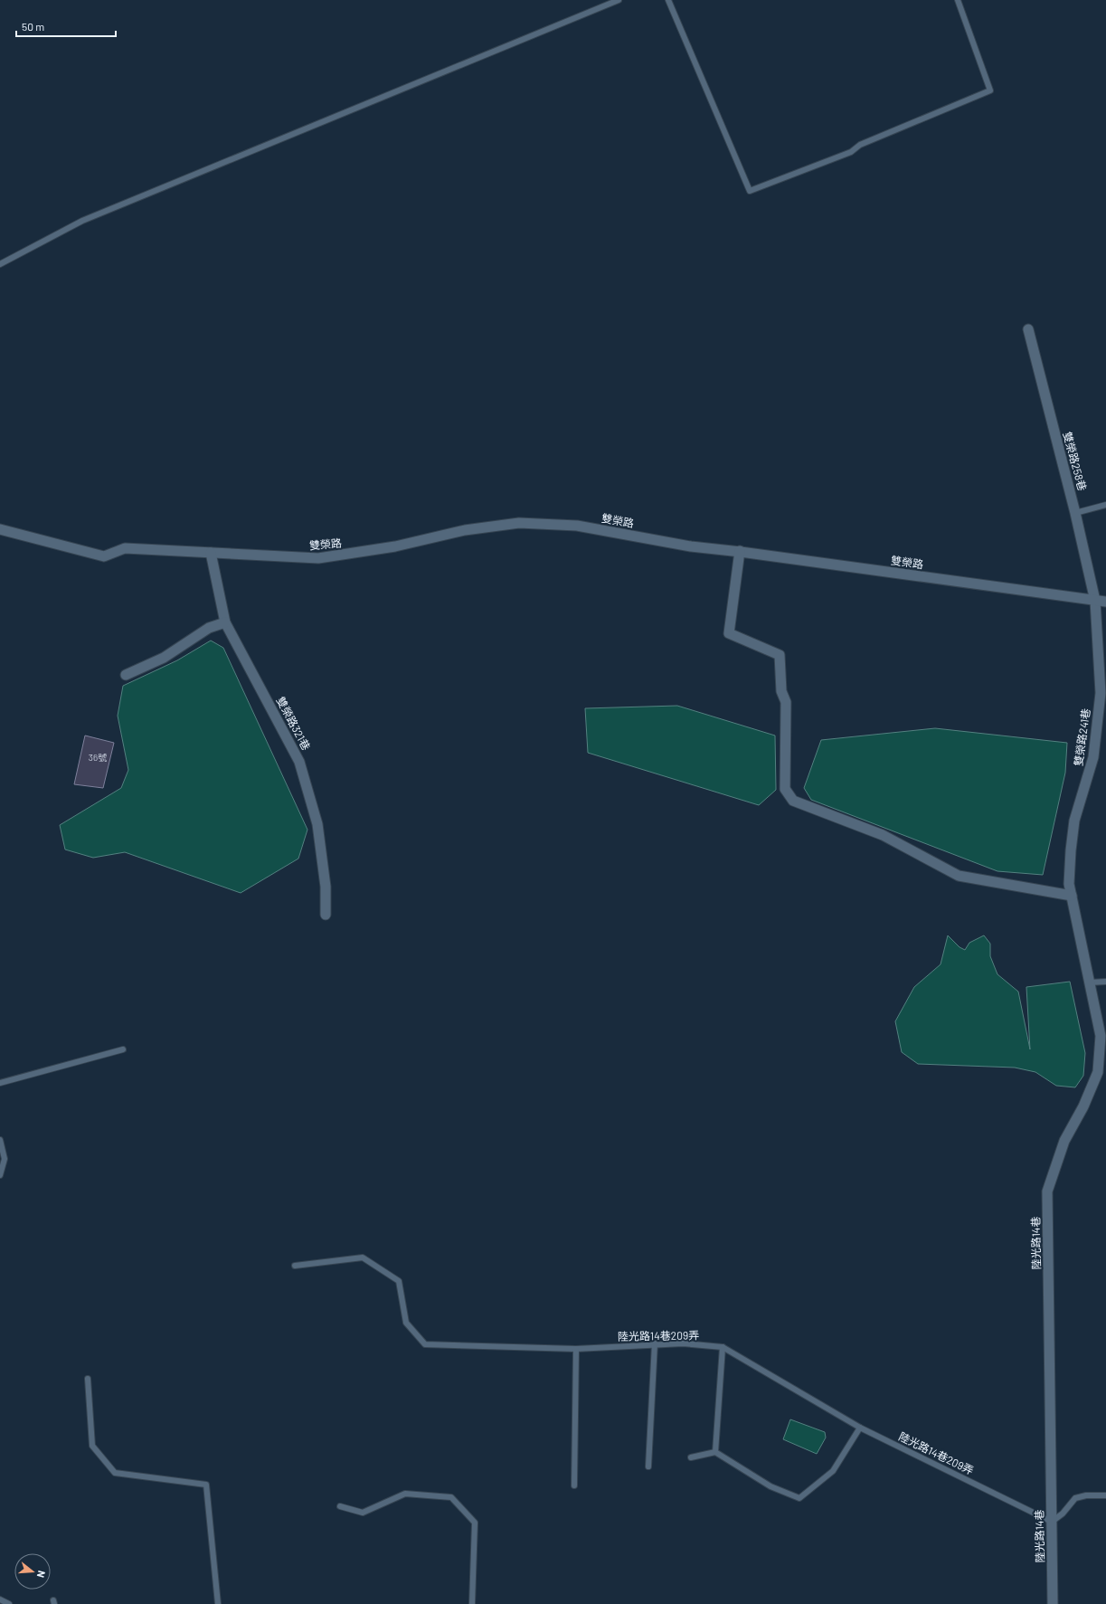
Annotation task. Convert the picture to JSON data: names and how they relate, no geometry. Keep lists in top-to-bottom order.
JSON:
{
  "streets": {
    "street": [
      "雙榮路258巷",
      "雙榮路",
      "雙榮路321巷",
      "雙榮路241巷",
      "陸光路14巷"
    ],
    "lane": ["陸光路14巷209弄"]
  },
  "crossings": [
    ["雙榮路258巷", "雙榮路"],
    ["雙榮路258巷", "雙榮路241巷"],
    ["雙榮路", "雙榮路321巷"],
    ["雙榮路", "雙榮路241巷"],
    ["雙榮路241巷", "陸光路14巷"],
    ["陸光路14巷", "陸光路14巷209弄"]
  ],
  "house_numbers": ["36號"],
  "scale_bar": "50 m",
  "north": "right"
}
